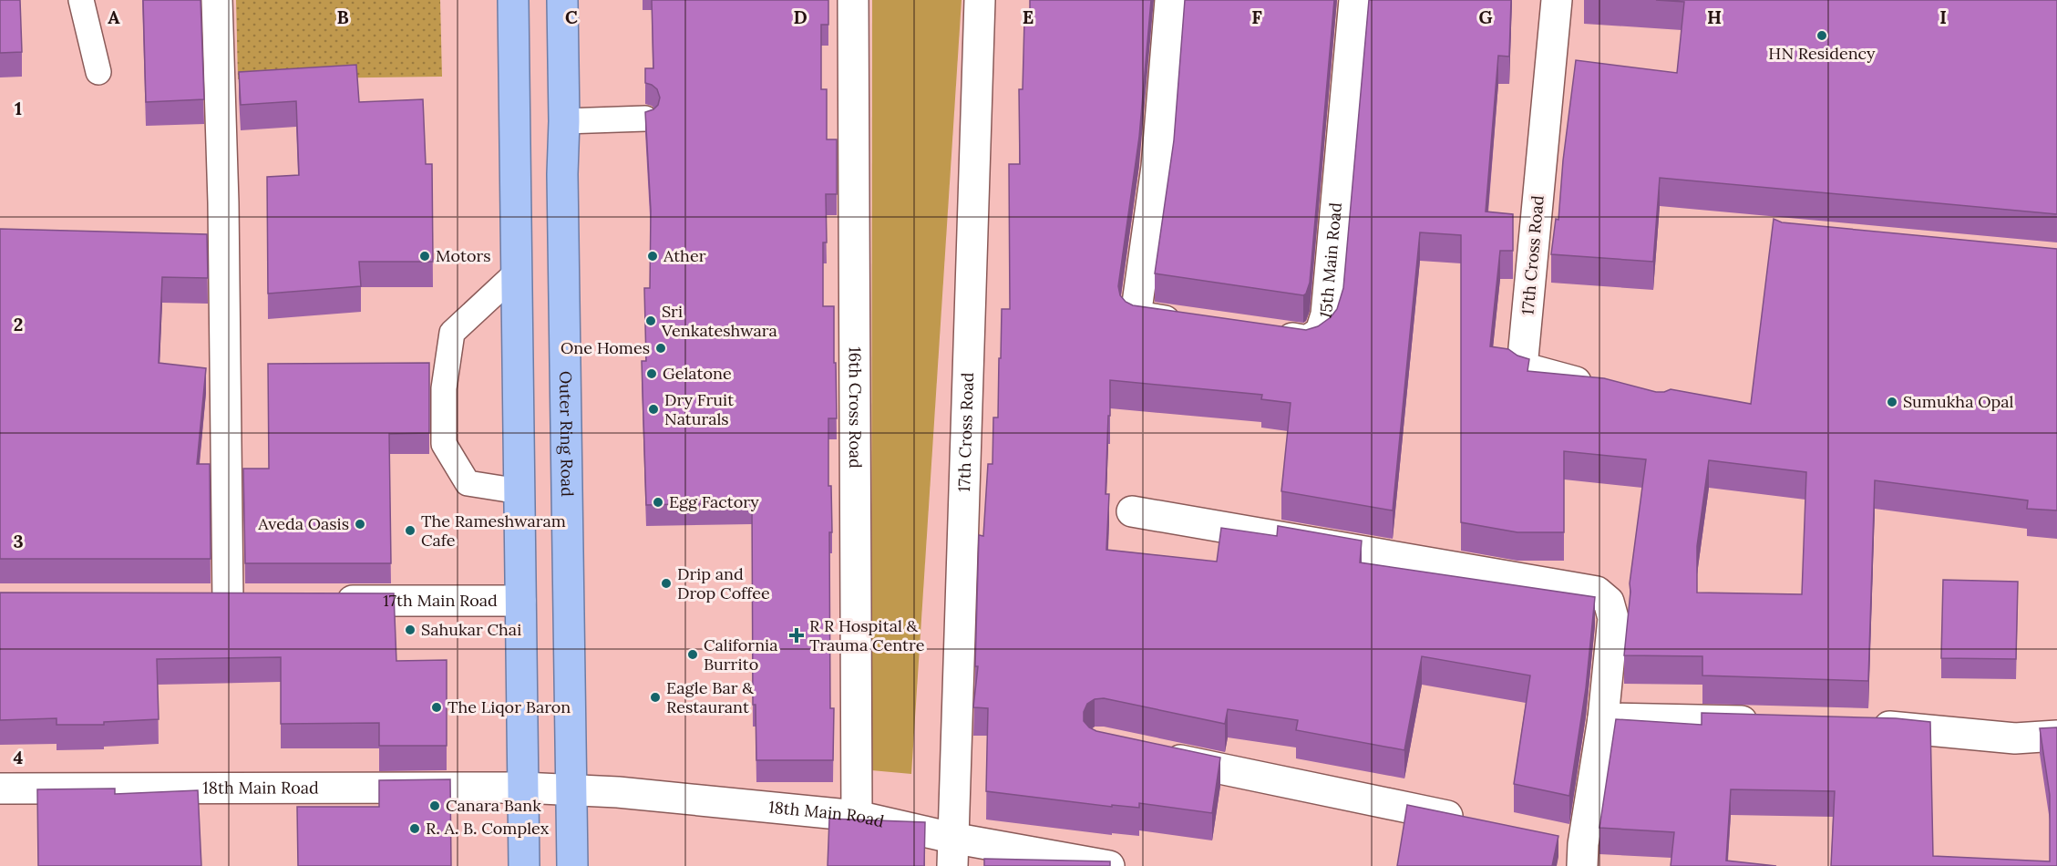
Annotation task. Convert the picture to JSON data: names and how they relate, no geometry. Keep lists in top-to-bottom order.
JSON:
{
  "streets": {
    "highway": ["Outer Ring Road"],
    "street": [
      "17th Cross Road",
      "15th Main Road",
      "16th Cross Road",
      "17th Main Road",
      "18th Main Road"
    ]
  },
  "crossings": [
    ["17th Cross Road", "18th Main Road"],
    ["16th Cross Road", "18th Main Road"],
    ["Outer Ring Road", "18th Main Road"]
  ],
  "places": {
    "other": [
      "HN Residency",
      "Motors",
      "Ather",
      "Sri Venkateshwara",
      "One Homes",
      "Gelatone",
      "Sumukha Opal",
      "Dry Fruit Naturals",
      "Egg Factory",
      "Aveda Oasis",
      "The Rameshwaram Cafe",
      "Drip and Drop Coffee",
      "Sahukar Chai",
      "California Burrito",
      "Eagle Bar & Restaurant",
      "The Liqor Baron",
      "Canara Bank",
      "R. A. B. Complex"
    ],
    "health": ["R R Hospital & Trauma Centre"]
  },
  "grid": {
    "columns": [
      "A",
      "B",
      "C",
      "D",
      "E",
      "F",
      "G",
      "H",
      "I"
    ],
    "rows": [
      "1",
      "2",
      "3",
      "4"
    ]
  }
}
